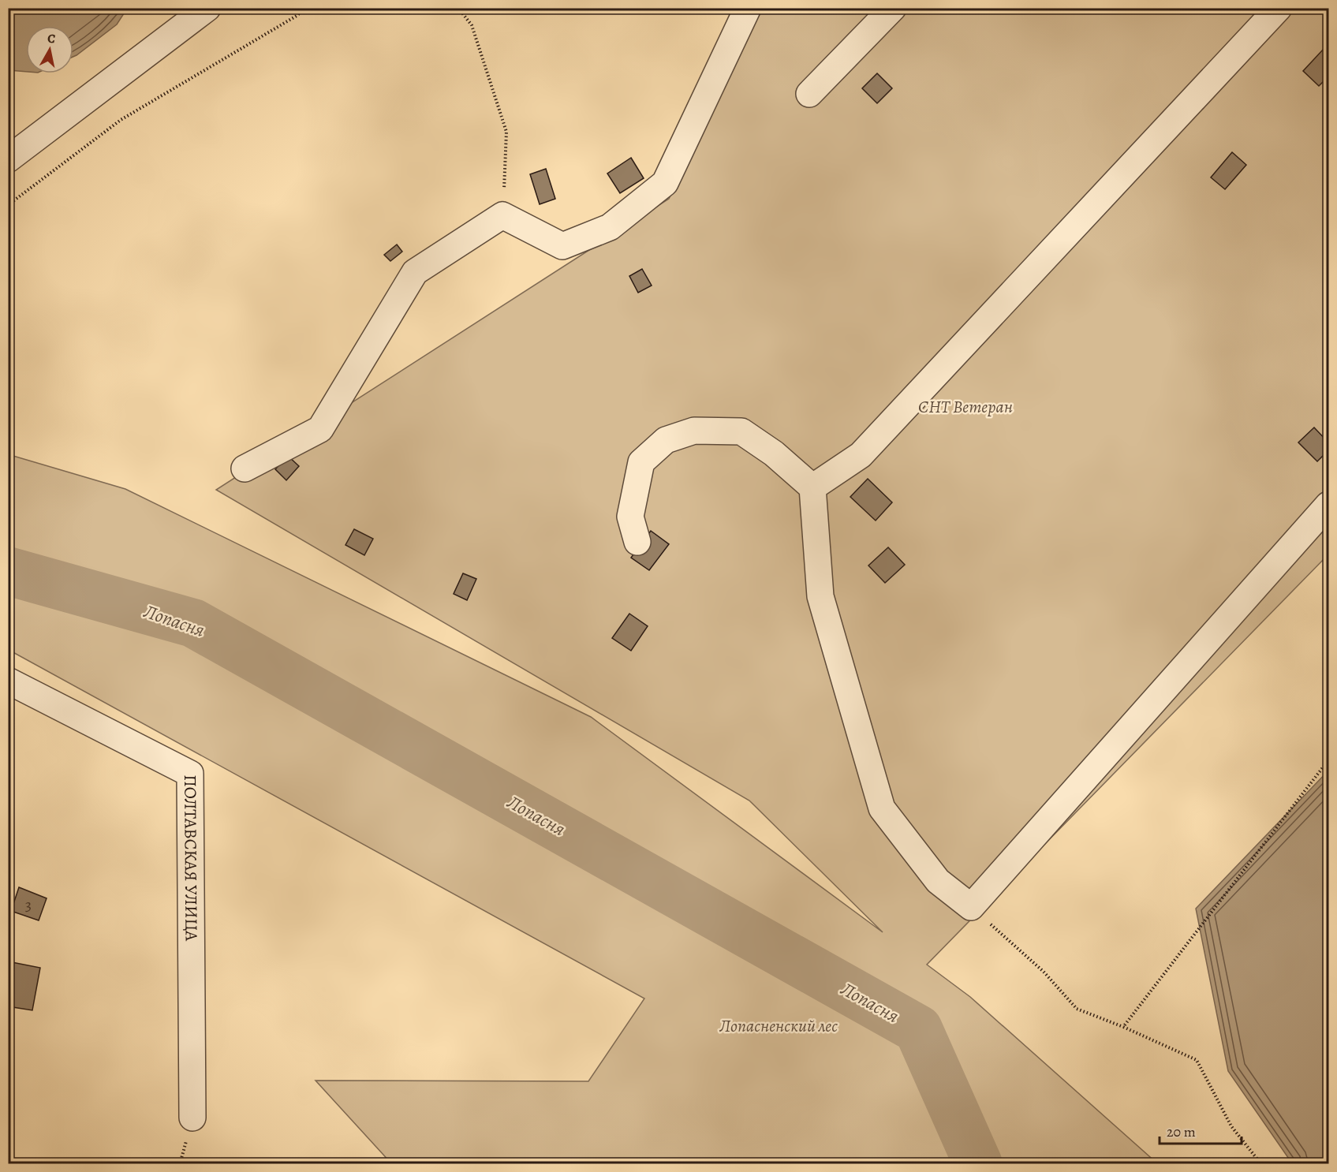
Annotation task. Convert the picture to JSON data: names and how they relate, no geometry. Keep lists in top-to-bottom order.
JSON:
{
  "streets": {
    "street": ["ПОЛТАВСКАЯ УЛИЦА"]
  },
  "water": ["Лопасня"],
  "parks": ["СНТ Ветеран", "Лопасненский лес"],
  "house_numbers": ["3"],
  "scale_bar": "20 m",
  "north": "top"
}
